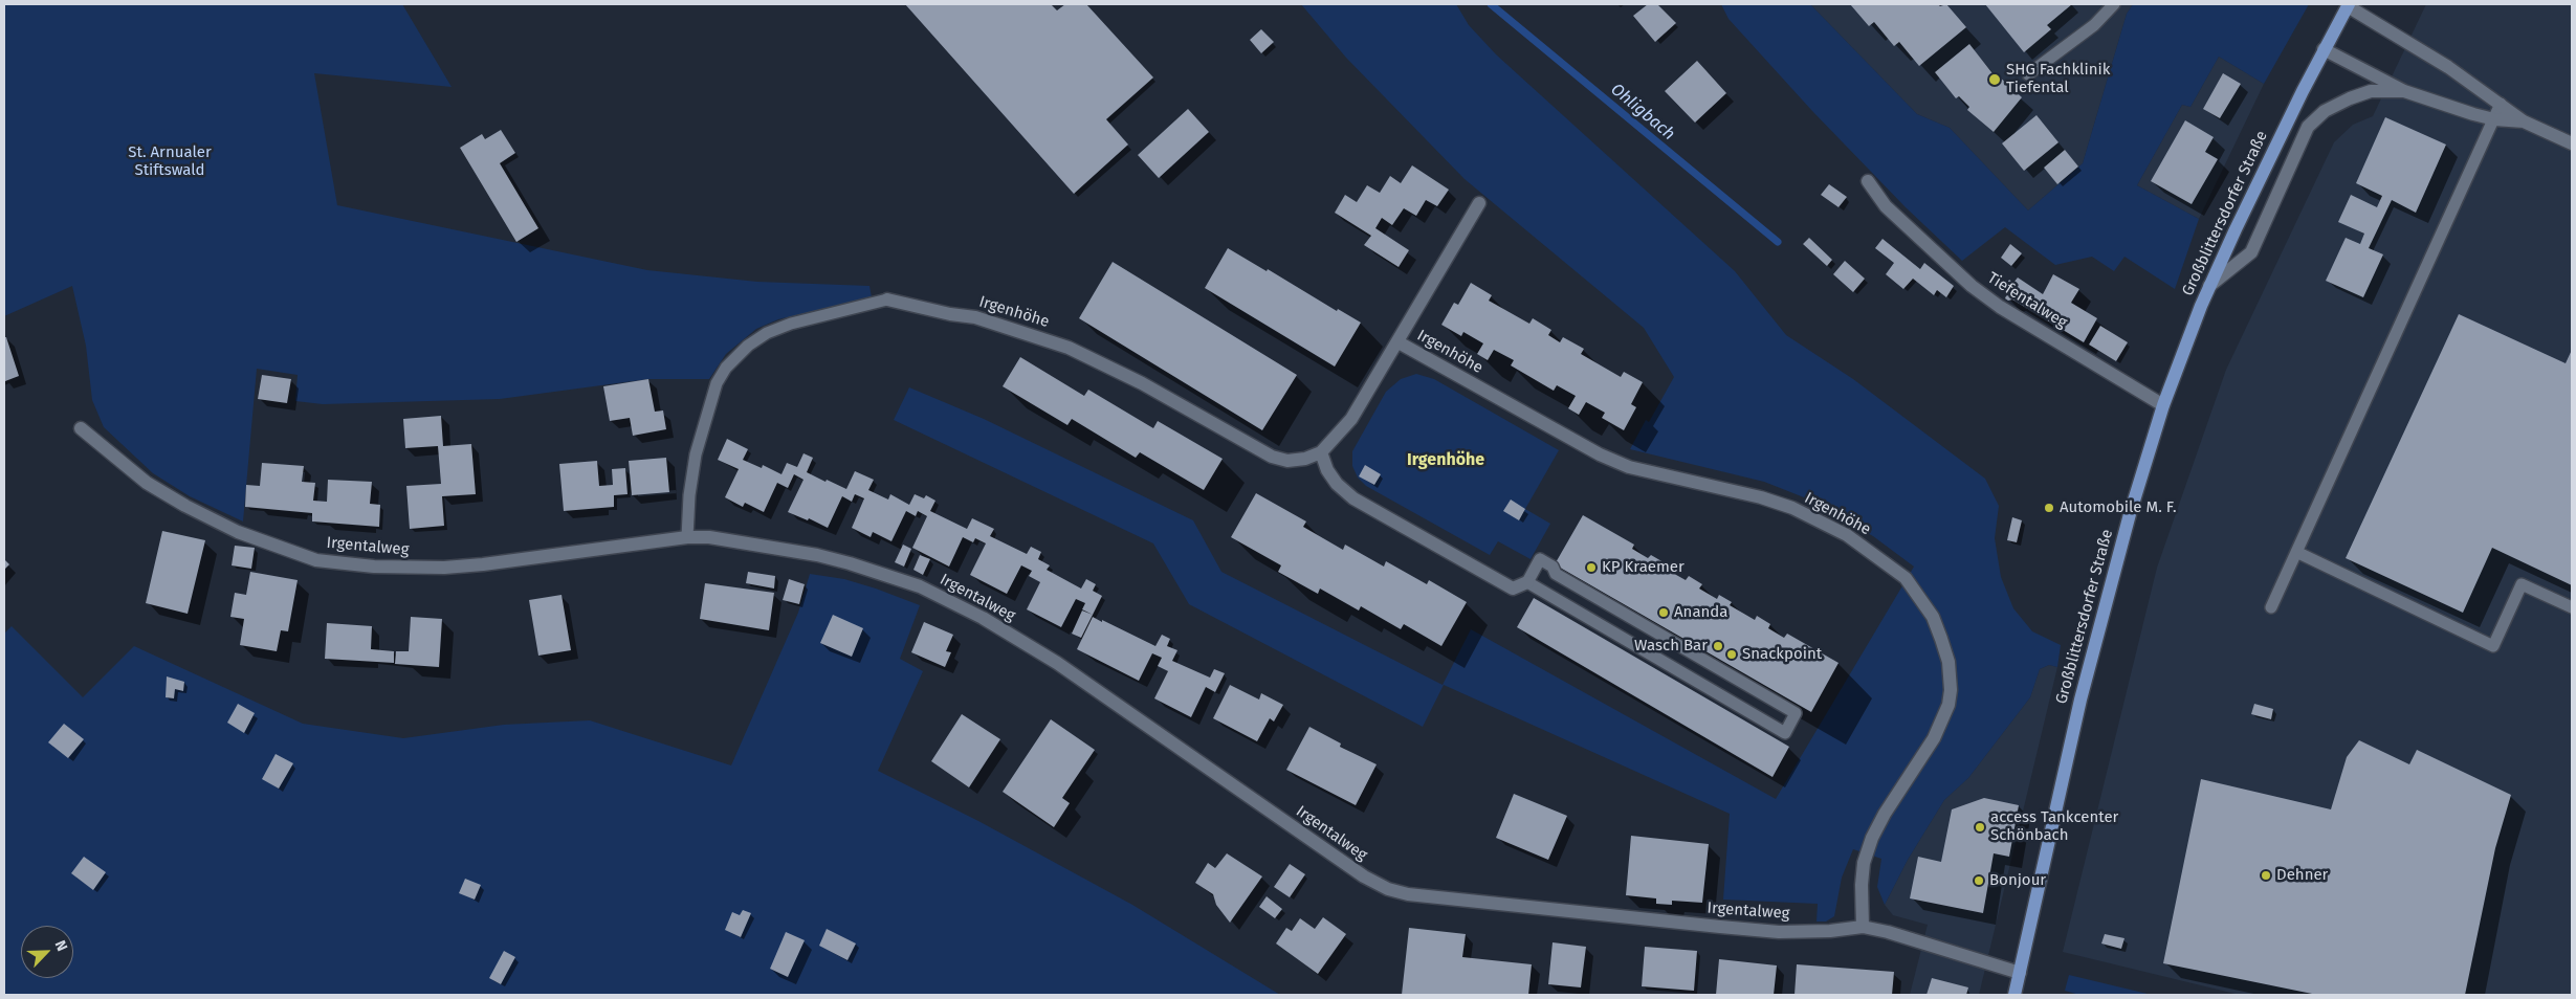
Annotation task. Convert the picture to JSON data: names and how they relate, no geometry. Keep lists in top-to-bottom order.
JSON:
{
  "streets": {
    "main road": ["Großblittersdorfer Straße"],
    "street": ["Tiefentalweg", "Irgenhöhe", "Irgentalweg"]
  },
  "crossings": [
    ["Großblittersdorfer Straße", "Tiefentalweg"],
    ["Großblittersdorfer Straße", "Irgentalweg"],
    ["Irgenhöhe", "Irgentalweg"]
  ],
  "districts": ["Irgenhöhe"],
  "water": ["Ohligbach"],
  "parks": ["St. Arnualer Stiftswald"],
  "places": [
    "SHG Fachklinik Tiefental",
    "Automobile M. F.",
    "KP Kraemer",
    "Ananda",
    "Wasch Bar",
    "Snackpoint",
    "access Tankcenter Schönbach",
    "Dehner",
    "Bonjour"
  ],
  "north": "top right"
}
